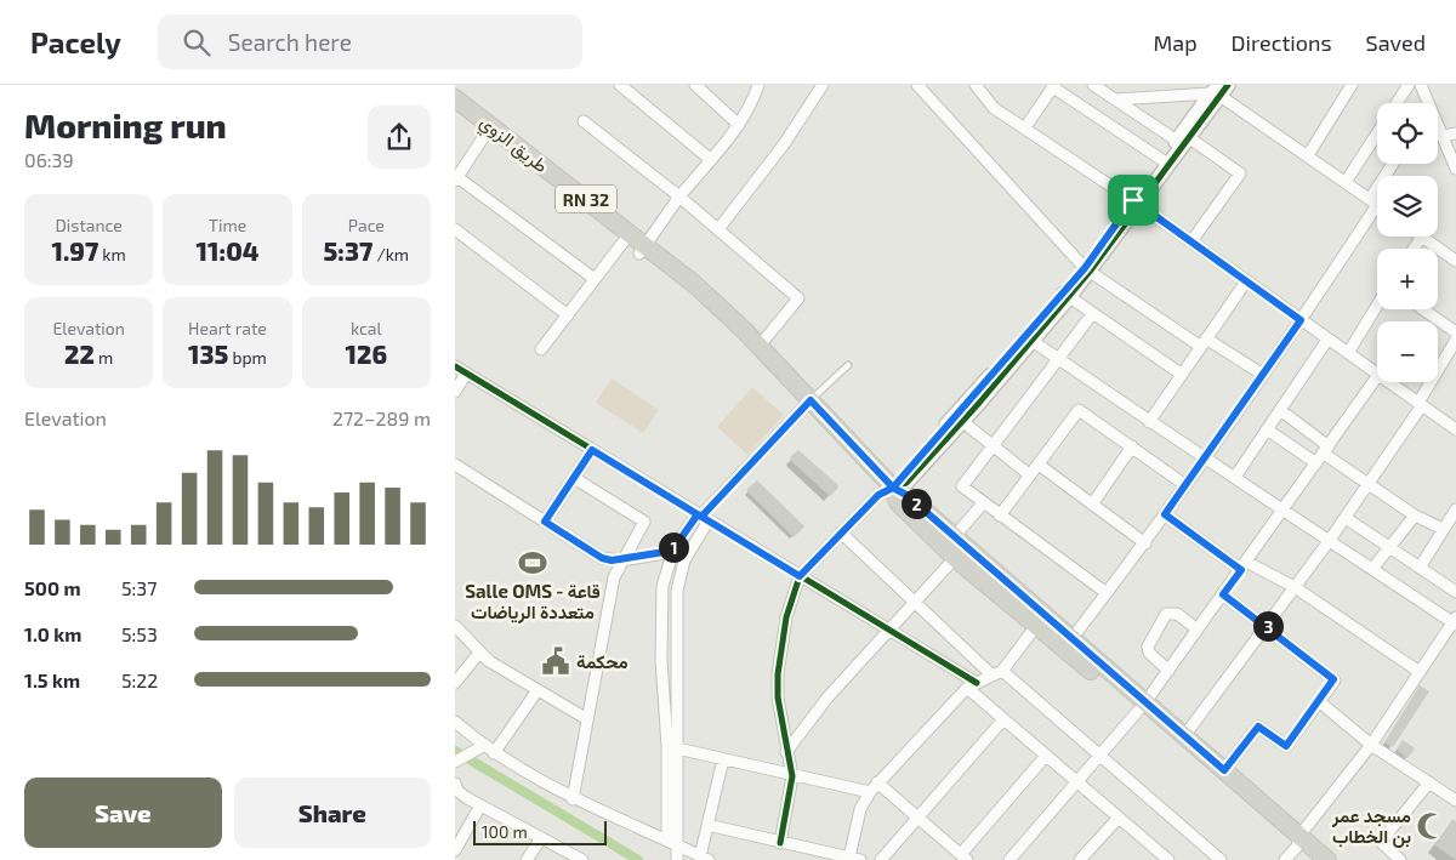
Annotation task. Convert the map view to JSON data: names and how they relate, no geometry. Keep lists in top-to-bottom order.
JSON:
{
  "streets": {
    "main road": ["طريق الزوي", "RN 32"]
  },
  "places": {
    "sports": ["Salle OMS - قاعة متعددة الرياضات"],
    "public building": ["محكمة"],
    "mosque": ["مسجد عمر بن الخطاب"]
  },
  "scale_bar": "100 m",
  "page": {
    "header": "Pacely",
    "search": "Search here",
    "nav": ["Map", "Directions", "Saved"],
    "heading": ["Morning run", "06:39"],
    "map_buttons": ["+", "−"],
    "stats": [
      ["Distance", "1.97 km"],
      ["Time", "11:04"],
      ["Pace", "5:37 /km"],
      ["Elevation", "22 m"],
      ["Heart rate", "135 bpm"],
      ["kcal", "126"]
    ],
    "chart": ["Elevation", "272–289 m"],
    "pins": ["2", "1", "3"],
    "list": [
      {
        "name": "500 m",
        "note": "5:37"
      },
      {
        "name": "1.0 km",
        "note": "5:53"
      },
      {
        "name": "1.5 km",
        "note": "5:22"
      }
    ],
    "buttons": ["Save", "Share"],
    "scale": "100 m"
  }
}
